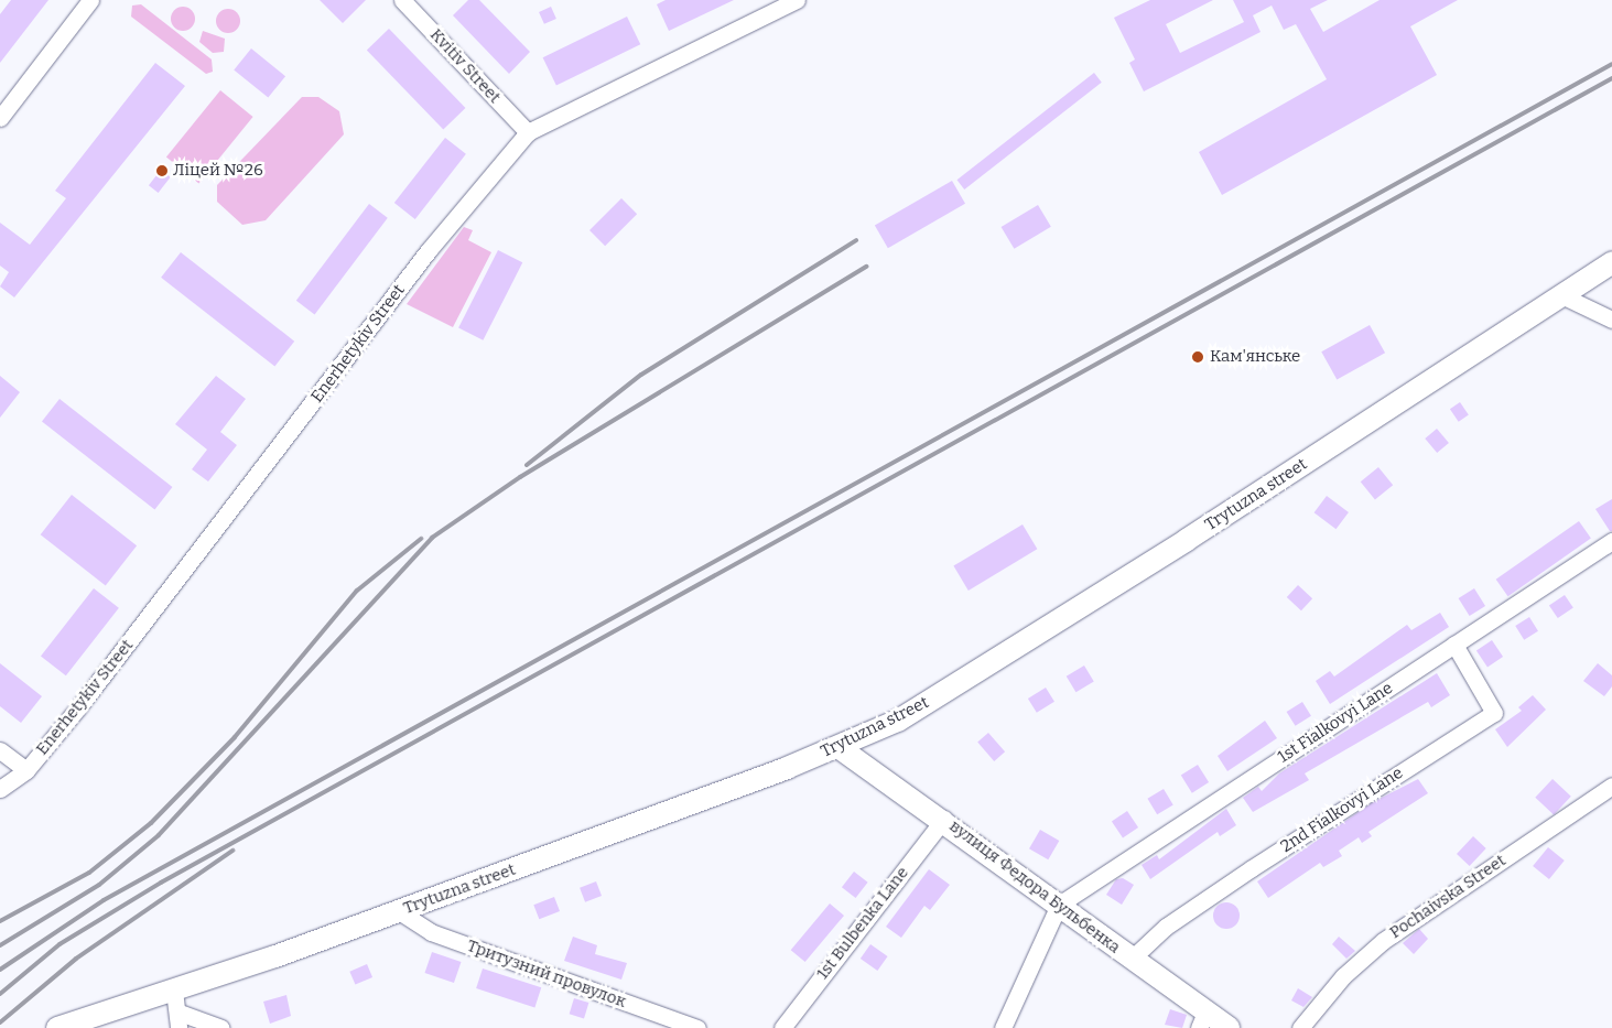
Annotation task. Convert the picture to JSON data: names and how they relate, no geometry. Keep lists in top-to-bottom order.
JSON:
{
  "streets": {
    "street": [
      "Kvitiv Street",
      "Enerhetykiv Street",
      "Trytuzna street",
      "1st Fialkovyi Lane",
      "2nd Fialkovyi Lane",
      "вулиця Федора Бульбенка",
      "Pochaivska Street",
      "1st Bulbenka Lane",
      "Тритузний провулок"
    ]
  },
  "crossings": [
    ["Kvitiv Street", "Enerhetykiv Street"],
    ["Trytuzna street", "вулиця Федора Бульбенка"],
    ["Trytuzna street", "Тритузний провулок"],
    ["1st Fialkovyi Lane", "2nd Fialkovyi Lane"],
    ["1st Fialkovyi Lane", "вулиця Федора Бульбенка"],
    ["2nd Fialkovyi Lane", "вулиця Федора Бульбенка"],
    ["вулиця Федора Бульбенка", "1st Bulbenka Lane"]
  ],
  "places": ["Ліцей №26", "Кам'янське"]
}
